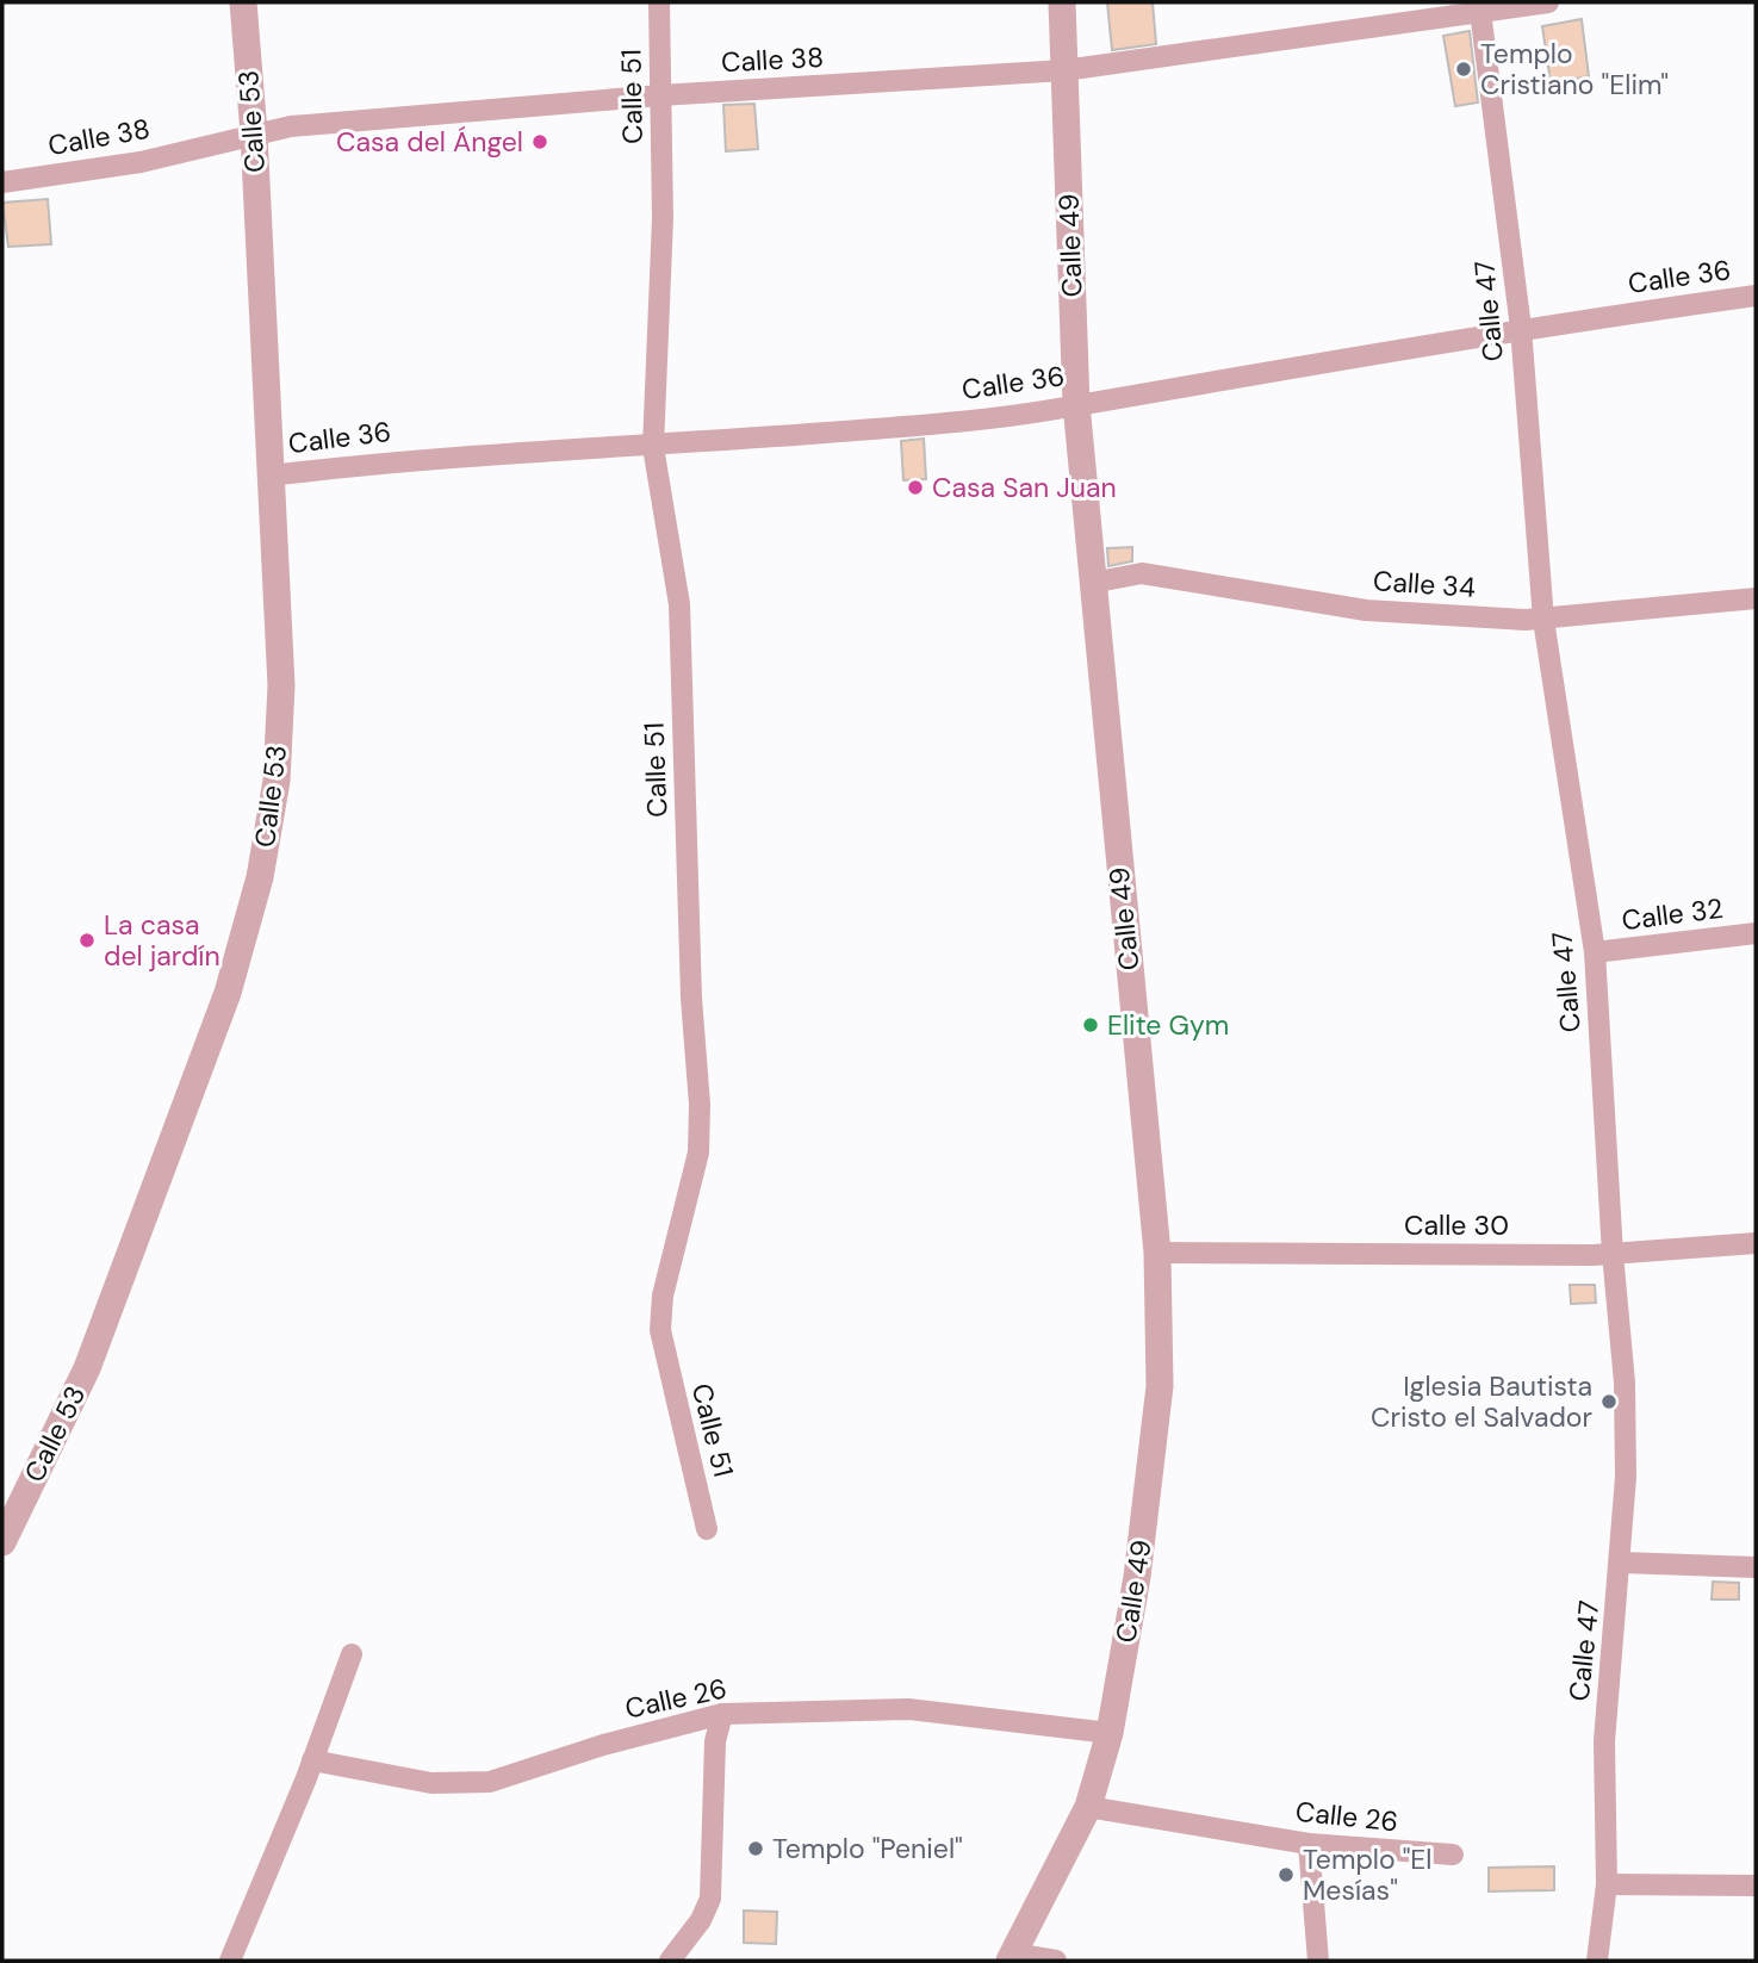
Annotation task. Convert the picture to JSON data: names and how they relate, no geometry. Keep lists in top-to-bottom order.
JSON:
{
  "streets": {
    "street": [
      "Calle 38",
      "Calle 51",
      "Calle 53",
      "Calle 49",
      "Calle 36",
      "Calle 47",
      "Calle 34",
      "Calle 32",
      "Calle 30",
      "Calle 26"
    ]
  },
  "crossings": [
    ["Calle 38", "Calle 51"],
    ["Calle 38", "Calle 53"],
    ["Calle 38", "Calle 49"],
    ["Calle 38", "Calle 47"],
    ["Calle 51", "Calle 36"],
    ["Calle 53", "Calle 36"],
    ["Calle 49", "Calle 36"],
    ["Calle 49", "Calle 34"],
    ["Calle 49", "Calle 30"],
    ["Calle 49", "Calle 26"],
    ["Calle 36", "Calle 47"],
    ["Calle 47", "Calle 34"],
    ["Calle 47", "Calle 32"],
    ["Calle 47", "Calle 30"]
  ],
  "places": [
    "Templo Cristiano \"Elim\"",
    "Casa del Ángel",
    "Casa San Juan",
    "La casa del jardín",
    "Elite Gym",
    "Iglesia Bautista Cristo el Salvador",
    "Templo \"Peniel\"",
    "Templo \"El Mesías\""
  ]
}
